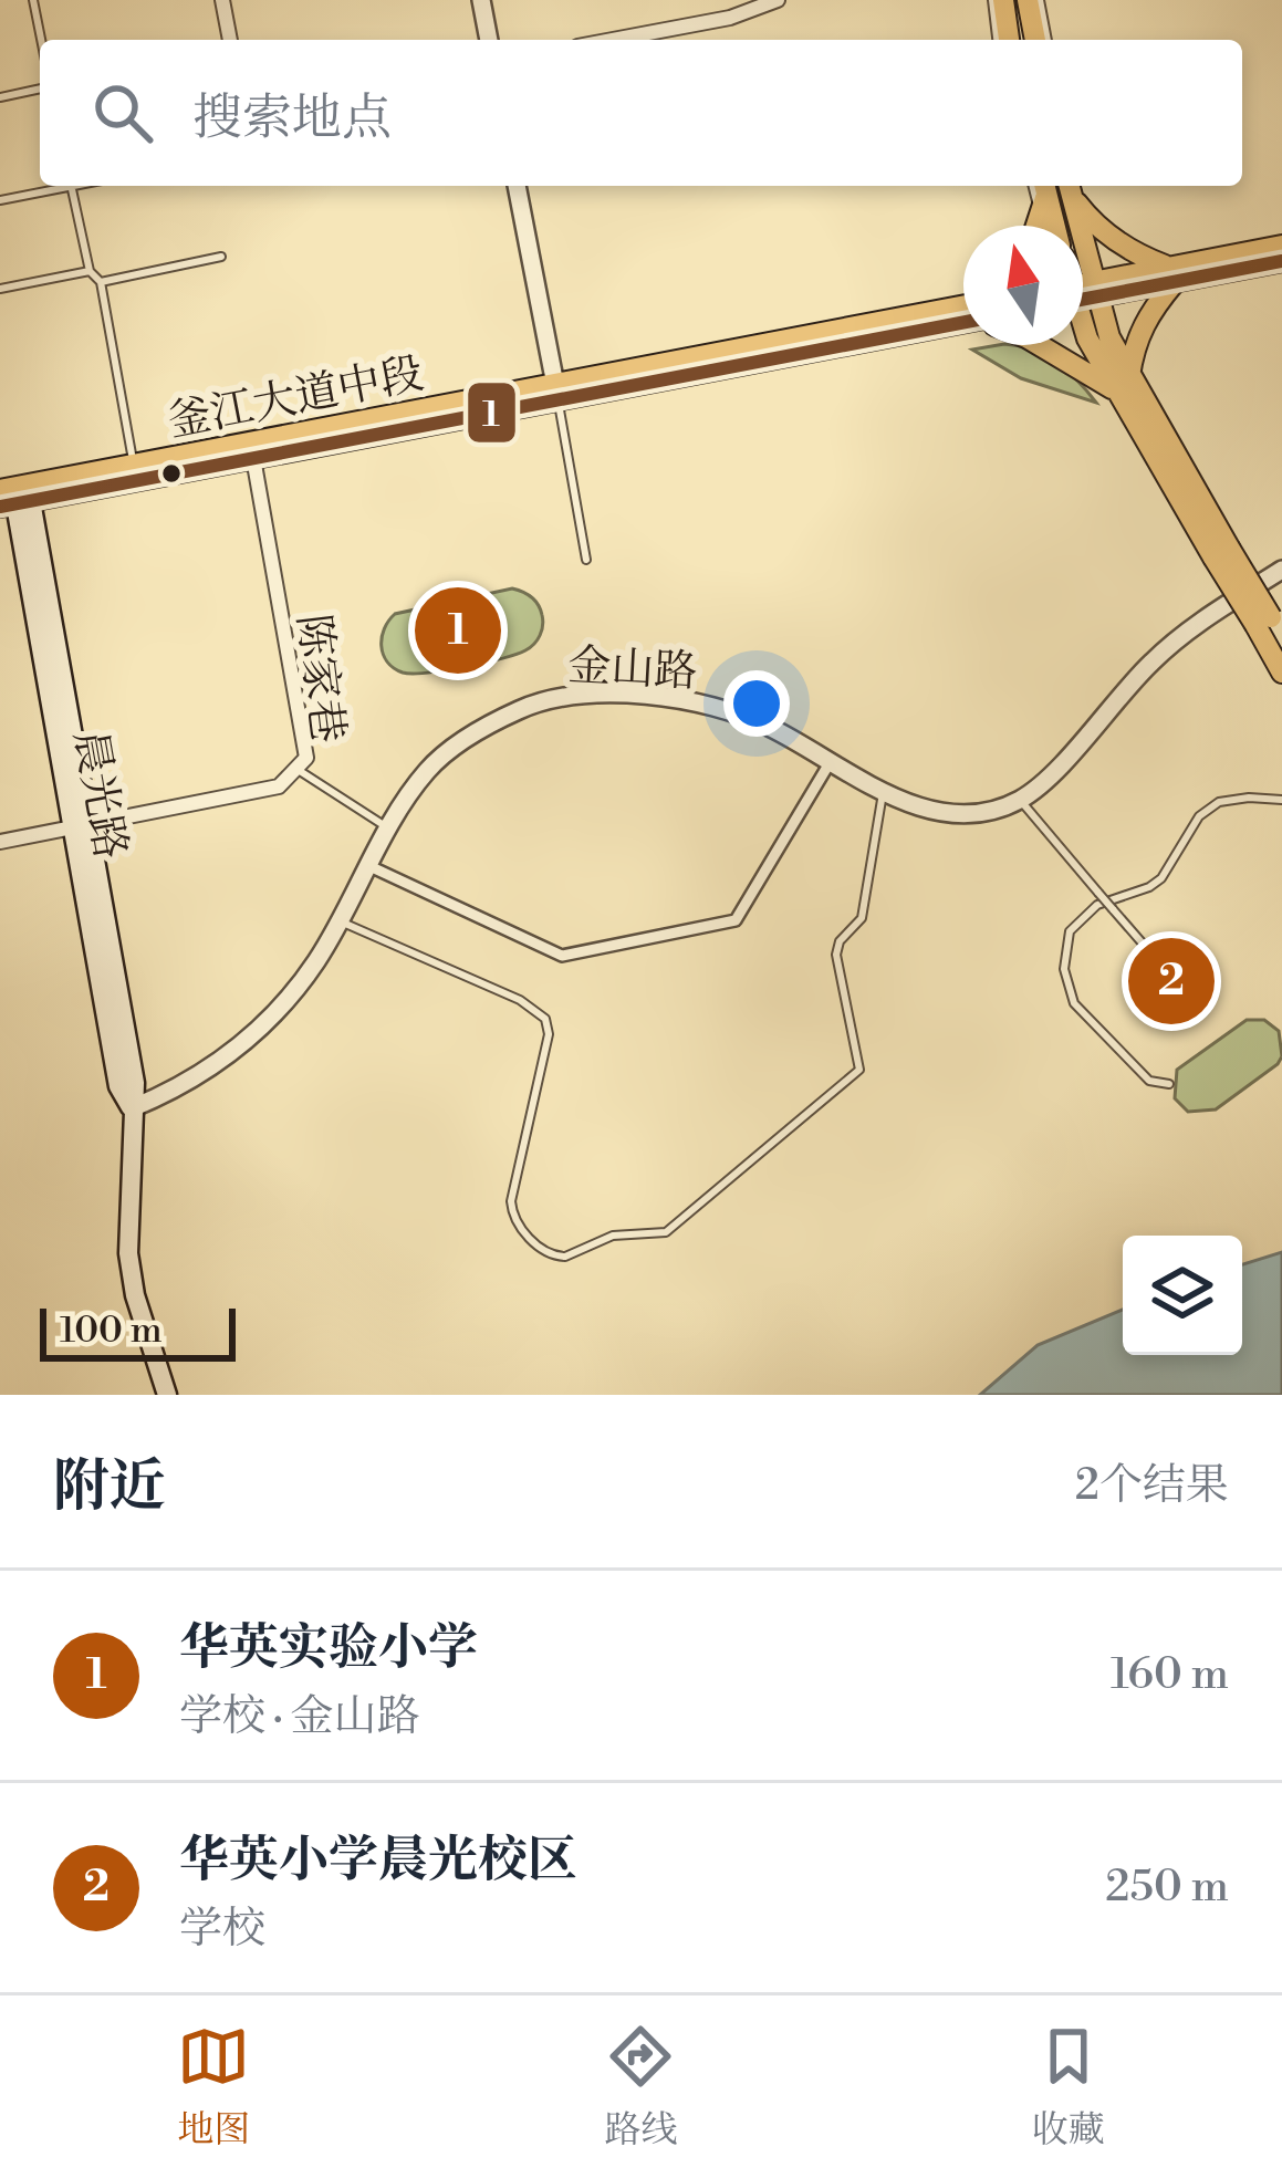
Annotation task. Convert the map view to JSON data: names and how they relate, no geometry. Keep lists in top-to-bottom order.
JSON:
{
  "streets": {
    "main road": ["釜江大道中段", "晨光路"],
    "street": ["金山路", "陈家巷"]
  },
  "crossings": [
    ["釜江大道中段", "陈家巷"],
    ["釜江大道中段", "晨光路"],
    ["金山路", "晨光路"],
    ["陈家巷", "晨光路"]
  ],
  "lines": ["transit line 1"],
  "scale_bar": "100 m",
  "north": "top",
  "page": {
    "search": "搜索地点",
    "pins": ["1", "2"],
    "scale": "100 m",
    "heading": ["附近", "2个结果"],
    "list": [
      {
        "mark": "1",
        "name": "华英实验小学",
        "note": "学校 · 金山路",
        "value": "160 m"
      },
      {
        "mark": "2",
        "name": "华英小学晨光校区",
        "note": "学校",
        "value": "250 m"
      }
    ],
    "nav": ["地图", "路线", "收藏"]
  }
}
